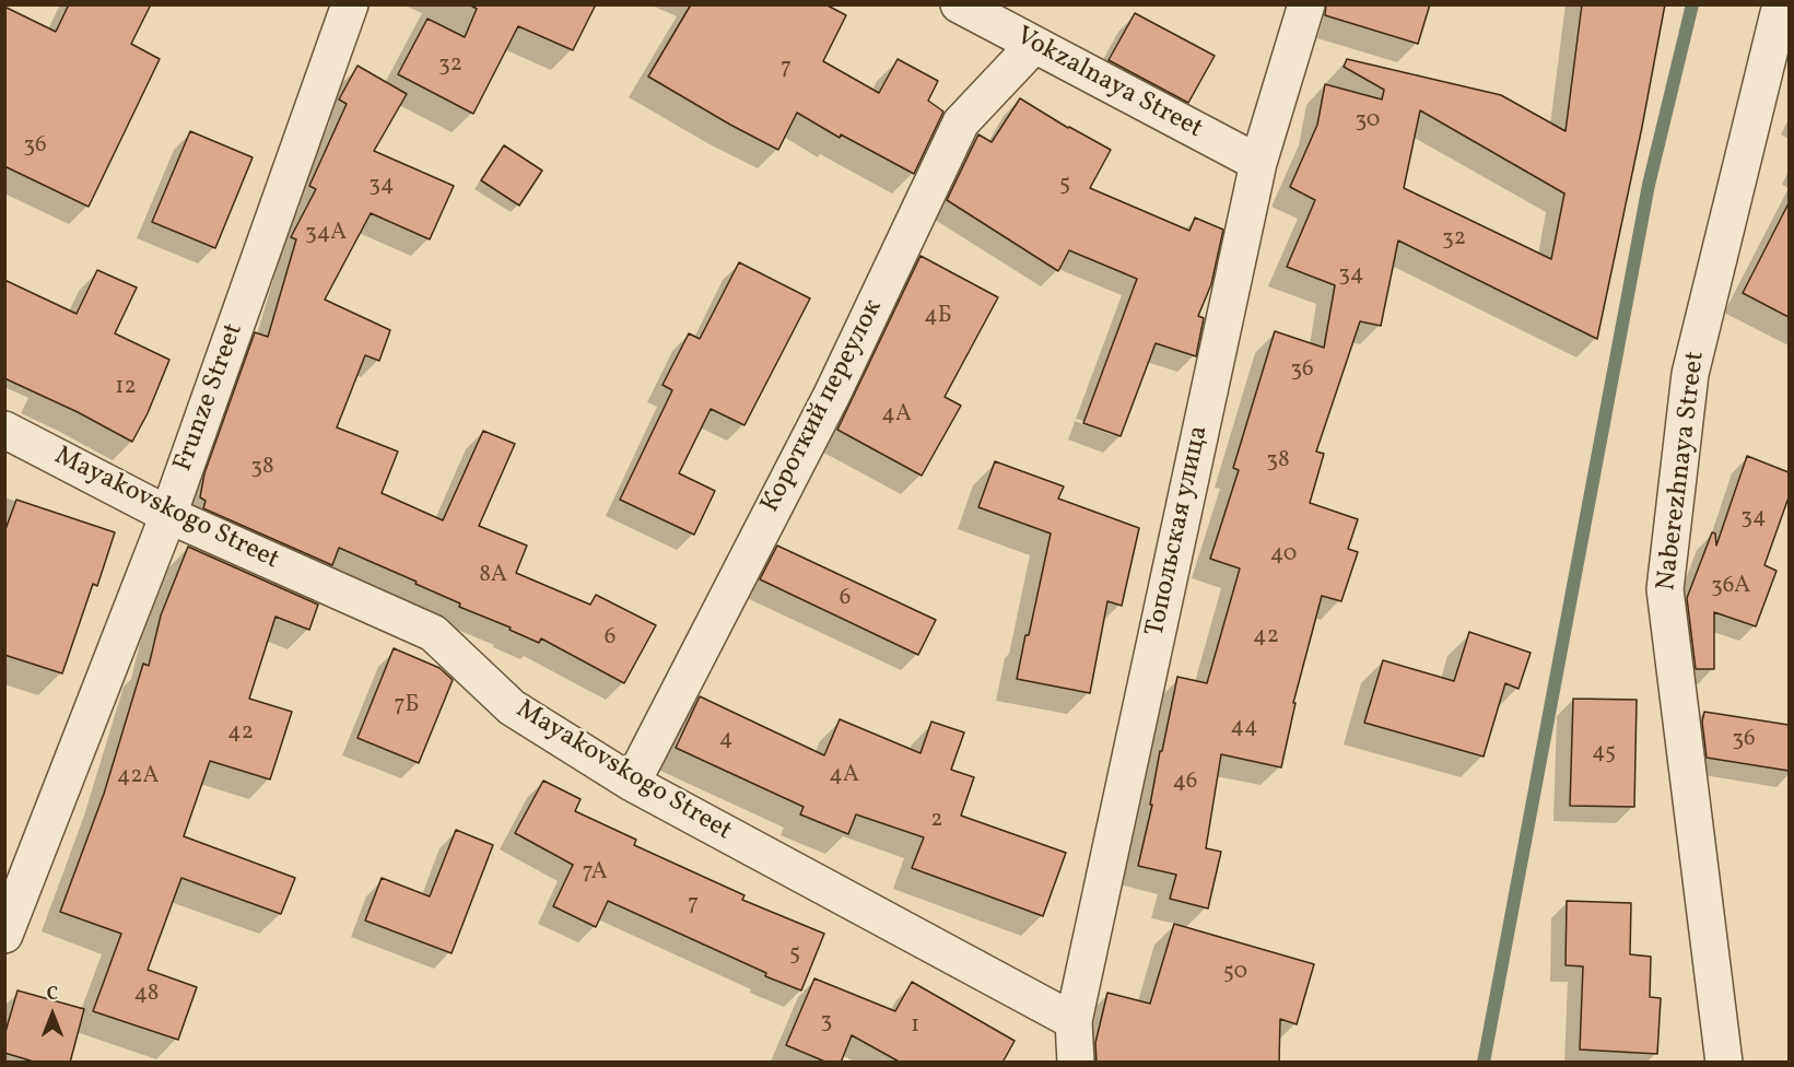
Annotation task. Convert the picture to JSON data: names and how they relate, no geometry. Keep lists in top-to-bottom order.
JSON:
{
  "streets": {
    "street": [
      "Vokzalnaya Street",
      "Frunze Street",
      "Короткий переулок",
      "Naberezhnaya Street",
      "Mayakovskogo Street",
      "Топольская улица"
    ]
  },
  "crossings": [
    ["Vokzalnaya Street", "Короткий переулок"],
    ["Vokzalnaya Street", "Топольская улица"],
    ["Frunze Street", "Mayakovskogo Street"],
    ["Короткий переулок", "Mayakovskogo Street"],
    ["Mayakovskogo Street", "Топольская улица"]
  ],
  "house_numbers": [
    "32",
    "7",
    "30",
    "36",
    "5",
    "34",
    "34А",
    "32",
    "34",
    "4Б",
    "36",
    "12",
    "4А",
    "38",
    "38",
    "34",
    "40",
    "8А",
    "36А",
    "6",
    "42",
    "6",
    "7Б",
    "44",
    "42",
    "4",
    "36",
    "45",
    "4А",
    "42А",
    "46",
    "2",
    "7А",
    "7",
    "5",
    "50",
    "48",
    "3",
    "1"
  ],
  "north": "top"
}
